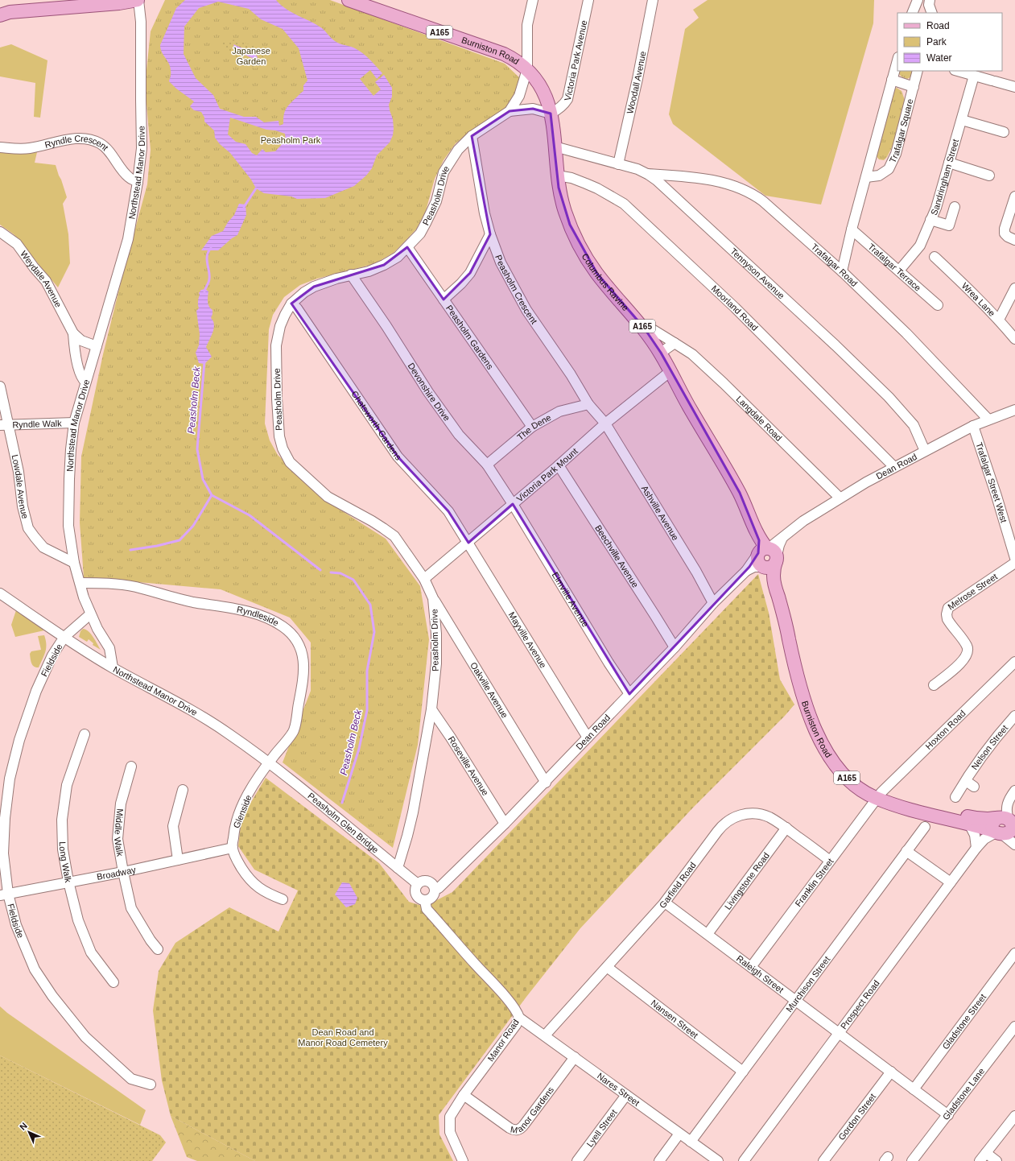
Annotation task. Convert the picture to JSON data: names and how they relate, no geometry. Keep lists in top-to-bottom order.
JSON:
{
  "streets": {
    "main road": ["A165", "Burniston Road", "Columbus Ravine"],
    "street": [
      "Victoria Park Avenue",
      "Woodall Avenue",
      "Trafalgar Square",
      "Ryndle Crescent",
      "Northstead Manor Drive",
      "Sandringham Street",
      "Peasholm Drive",
      "Trafalgar Road",
      "Trafalgar Terrace",
      "Tennyson Avenue",
      "Weydale Avenue",
      "Peasholm Crescent",
      "Wrea Lane",
      "Moorland Road",
      "Peasholm Gardens",
      "Devonshire Drive",
      "Langdale Road",
      "Ryndle Walk",
      "Chatsworth Gardens",
      "The Dene",
      "Dean Road",
      "Victoria Park Mount",
      "Trafalgar Street West",
      "Lowdale Avenue",
      "Ashville Avenue",
      "Beechville Avenue",
      "Melrose Street",
      "Elmville Avenue",
      "Ryndleside",
      "Mayville Avenue",
      "Fieldside",
      "Oakville Avenue",
      "Hoxton Road",
      "Nelson Street",
      "Roseville Avenue",
      "Glenside",
      "Peasholm Glen Bridge",
      "Middle Walk",
      "Long Walk",
      "Broadway",
      "Livingstone Road",
      "Franklin Street",
      "Garfield Road",
      "Raleigh Street",
      "Murchison Street",
      "Prospect Road",
      "Nansen Street",
      "Gladstone Street",
      "Manor Road",
      "Nares Street",
      "Gladstone Lane",
      "Manor Gardens",
      "Gordon Street",
      "Lyell Street"
    ]
  },
  "crossings": [
    ["Burniston Road", "Victoria Park Avenue"],
    ["Burniston Road", "Peasholm Drive"],
    ["Burniston Road", "Columbus Ravine"],
    ["Burniston Road", "Dean Road"],
    ["Burniston Road", "Hoxton Road"],
    ["Burniston Road", "Franklin Street"],
    ["Burniston Road", "Prospect Road"],
    ["Victoria Park Avenue", "Peasholm Drive"],
    ["Victoria Park Avenue", "Columbus Ravine"],
    ["Woodall Avenue", "Tennyson Avenue"],
    ["Ryndle Crescent", "Northstead Manor Drive"],
    ["Northstead Manor Drive", "Weydale Avenue"],
    ["Northstead Manor Drive", "Ryndle Walk"],
    ["Northstead Manor Drive", "Lowdale Avenue"],
    ["Northstead Manor Drive", "Ryndleside"],
    ["Northstead Manor Drive", "Fieldside"],
    ["Northstead Manor Drive", "Glenside"],
    ["Northstead Manor Drive", "Peasholm Glen Bridge"],
    ["Sandringham Street", "Trafalgar Terrace"],
    ["Peasholm Drive", "Columbus Ravine"],
    ["Peasholm Drive", "Peasholm Crescent"],
    ["Peasholm Drive", "Peasholm Gardens"],
    ["Peasholm Drive", "Devonshire Drive"],
    ["Peasholm Drive", "Chatsworth Gardens"],
    ["Peasholm Drive", "Victoria Park Mount"],
    ["Peasholm Drive", "Oakville Avenue"],
    ["Peasholm Drive", "Roseville Avenue"],
    ["Peasholm Drive", "Peasholm Glen Bridge"],
    ["Trafalgar Road", "Tennyson Avenue"],
    ["Trafalgar Road", "Dean Road"],
    ["Tennyson Avenue", "Columbus Ravine"],
    ["Tennyson Avenue", "Dean Road"],
    ["Columbus Ravine", "Moorland Road"],
    ["Columbus Ravine", "Langdale Road"],
    ["Columbus Ravine", "Dean Road"],
    ["Columbus Ravine", "Victoria Park Mount"],
    ["Peasholm Crescent", "The Dene"],
    ["Peasholm Crescent", "Victoria Park Mount"],
    ["Peasholm Crescent", "Ashville Avenue"],
    ["Moorland Road", "Dean Road"],
    ["Peasholm Gardens", "The Dene"],
    ["Devonshire Drive", "The Dene"],
    ["Devonshire Drive", "Victoria Park Mount"],
    ["Devonshire Drive", "Elmville Avenue"],
    ["Langdale Road", "Dean Road"],
    ["Ryndle Walk", "Lowdale Avenue"],
    ["Chatsworth Gardens", "Victoria Park Mount"],
    ["Chatsworth Gardens", "Mayville Avenue"],
    ["Dean Road", "Trafalgar Street West"],
    ["Dean Road", "Ashville Avenue"],
    ["Dean Road", "Beechville Avenue"],
    ["Dean Road", "Elmville Avenue"],
    ["Dean Road", "Mayville Avenue"],
    ["Dean Road", "Oakville Avenue"],
    ["Dean Road", "Roseville Avenue"],
    ["Dean Road", "Peasholm Glen Bridge"],
    ["Dean Road", "Manor Road"],
    ["Victoria Park Mount", "Ashville Avenue"],
    ["Victoria Park Mount", "Beechville Avenue"],
    ["Victoria Park Mount", "Elmville Avenue"],
    ["Victoria Park Mount", "Mayville Avenue"],
    ["Ryndleside", "Glenside"],
    ["Ryndleside", "Peasholm Glen Bridge"],
    ["Fieldside", "Broadway"],
    ["Hoxton Road", "Franklin Street"],
    ["Glenside", "Peasholm Glen Bridge"],
    ["Glenside", "Broadway"],
    ["Peasholm Glen Bridge", "Manor Road"],
    ["Middle Walk", "Broadway"],
    ["Long Walk", "Broadway"],
    ["Livingstone Road", "Garfield Road"],
    ["Livingstone Road", "Raleigh Street"],
    ["Franklin Street", "Garfield Road"],
    ["Franklin Street", "Raleigh Street"],
    ["Garfield Road", "Raleigh Street"],
    ["Garfield Road", "Nansen Street"],
    ["Garfield Road", "Nares Street"],
    ["Raleigh Street", "Murchison Street"],
    ["Raleigh Street", "Prospect Road"],
    ["Raleigh Street", "Gladstone Street"],
    ["Raleigh Street", "Gladstone Lane"],
    ["Raleigh Street", "Gordon Street"],
    ["Murchison Street", "Nansen Street"],
    ["Murchison Street", "Nares Street"],
    ["Manor Road", "Nares Street"],
    ["Manor Road", "Manor Gardens"],
    ["Nares Street", "Manor Gardens"],
    ["Nares Street", "Lyell Street"]
  ],
  "water": ["Peasholm Beck"],
  "parks": ["Japanese Garden", "Peasholm Park", "Dean Road and Manor Road Cemetery"],
  "legend": ["Road", "Park", "Water"],
  "north": "top left"
}
